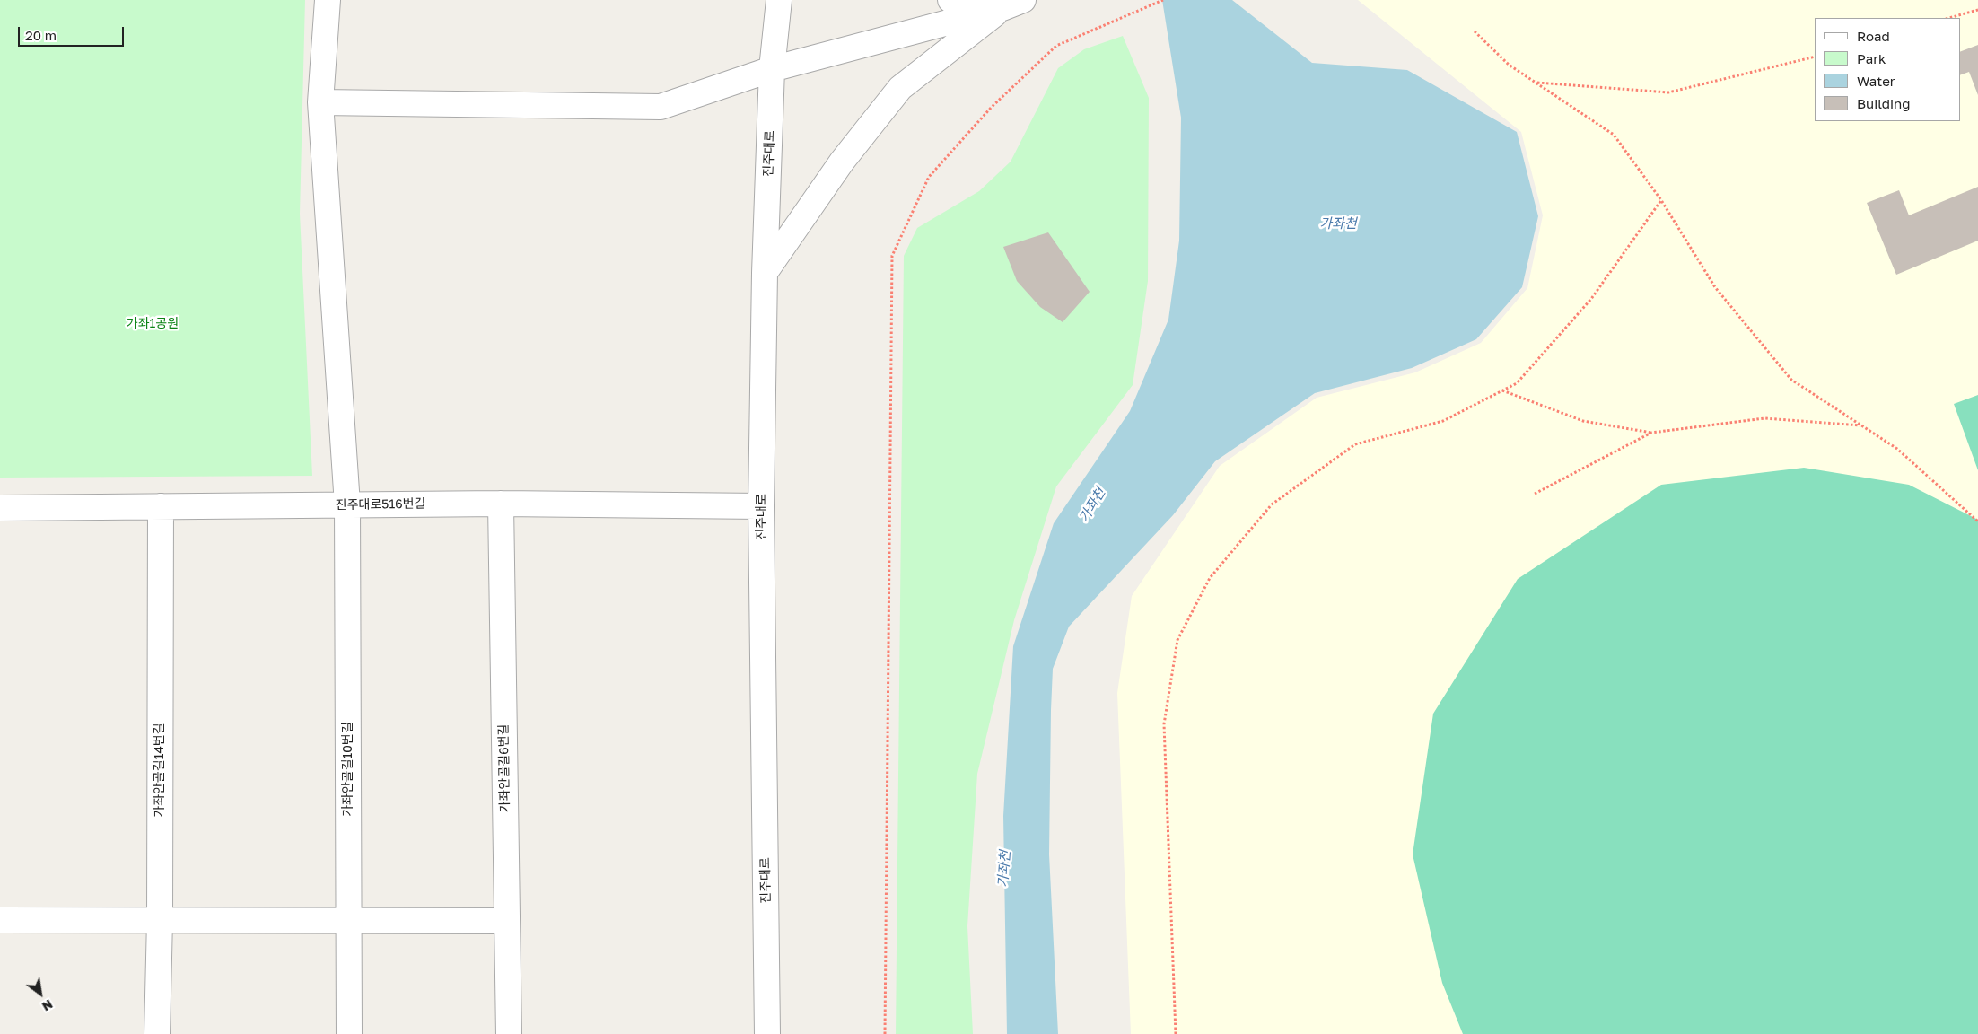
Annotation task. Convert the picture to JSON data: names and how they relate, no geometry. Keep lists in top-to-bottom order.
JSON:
{
  "streets": {
    "street": [
      "진주대로",
      "진주대로516번길",
      "가좌안골길6번길",
      "가좌안골길10번길",
      "가좌안골길14번길"
    ]
  },
  "crossings": [
    ["진주대로", "진주대로516번길"],
    ["진주대로516번길", "가좌안골길6번길"],
    ["진주대로516번길", "가좌안골길10번길"],
    ["진주대로516번길", "가좌안골길14번길"]
  ],
  "water": ["가좌천"],
  "parks": ["가좌1공원"],
  "legend": [
    "Road",
    "Park",
    "Water",
    "Building"
  ],
  "scale_bar": "20 m",
  "north": "bottom right"
}
